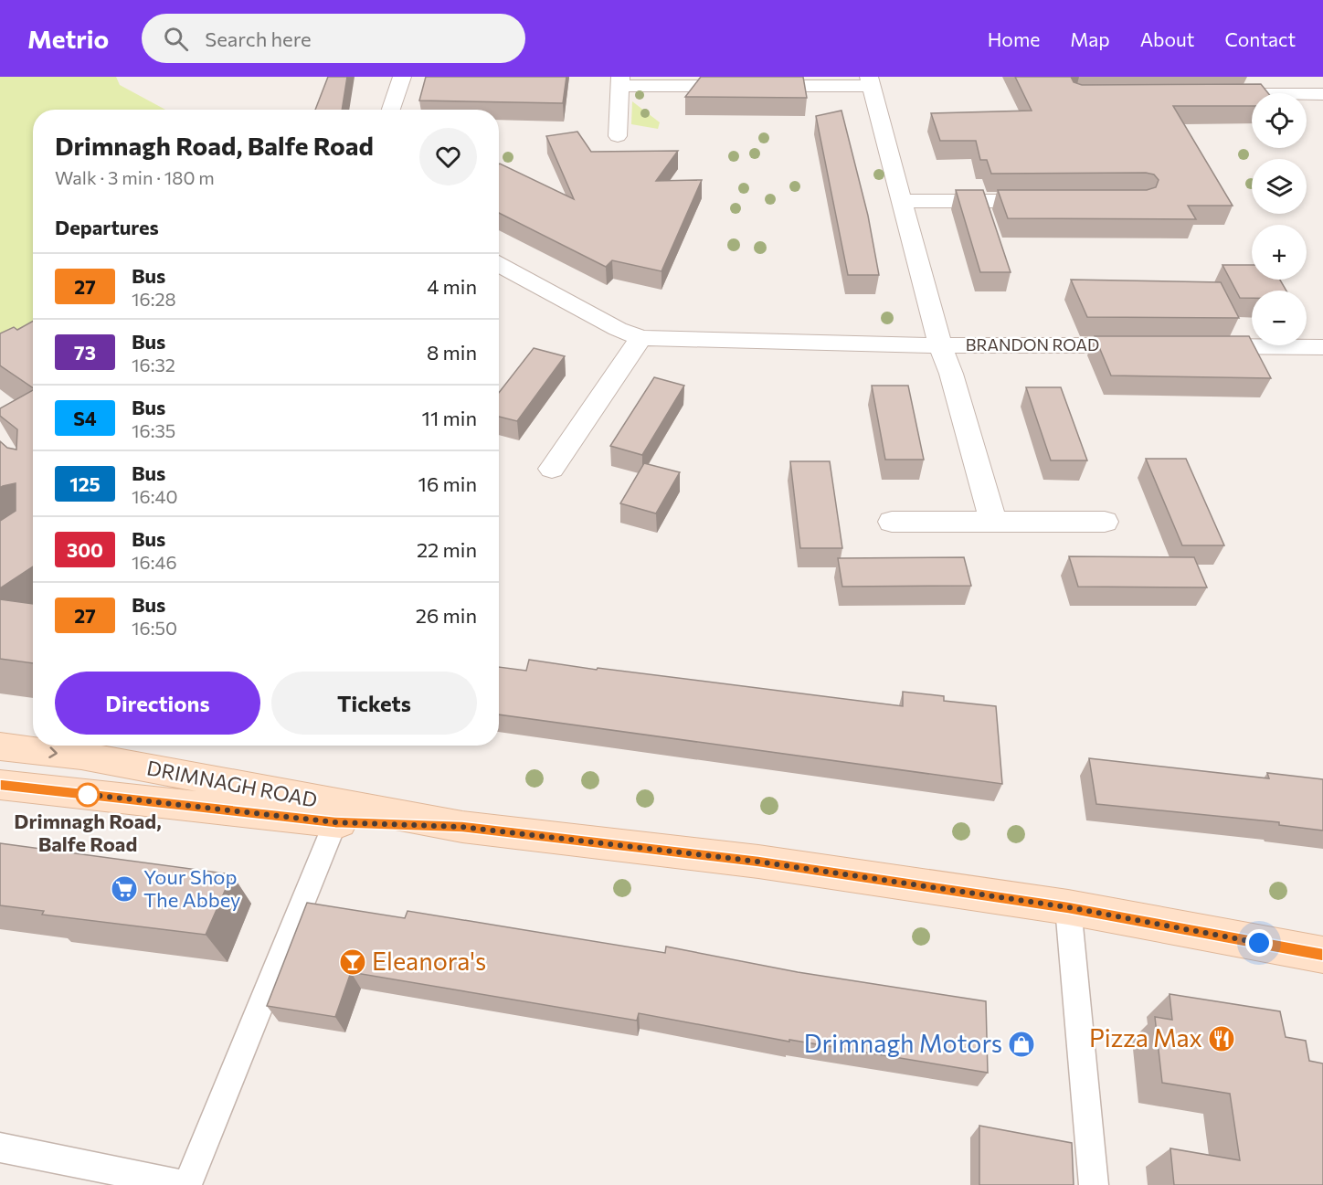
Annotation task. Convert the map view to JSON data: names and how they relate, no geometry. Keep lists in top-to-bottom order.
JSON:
{
  "streets": {
    "main road": ["DRIMNAGH ROAD"],
    "street": ["BRANDON ROAD"]
  },
  "places": {
    "other": ["Drimnagh Road, Balfe Road"],
    "supermarket": ["Your Shop The Abbey"],
    "bar": ["Eleanora's"],
    "restaurant": ["Pizza Max"],
    "shop": ["Drimnagh Motors"]
  },
  "lines": ["bus line 27"],
  "page": {
    "header": "Metrio",
    "search": "Search here",
    "nav": [
      "Home",
      "Map",
      "About",
      "Contact"
    ],
    "map_buttons": ["+", "−"],
    "heading": [
      ["Drimnagh Road, Balfe Road", "Walk · 3 min · 180 m"],
      "Departures"
    ],
    "list": [
      {
        "mark": "27",
        "name": "Bus",
        "note": "16:28",
        "value": "4 min"
      },
      {
        "mark": "73",
        "name": "Bus",
        "note": "16:32",
        "value": "8 min"
      },
      {
        "mark": "S4",
        "name": "Bus",
        "note": "16:35",
        "value": "11 min"
      },
      {
        "mark": "125",
        "name": "Bus",
        "note": "16:40",
        "value": "16 min"
      },
      {
        "mark": "300",
        "name": "Bus",
        "note": "16:46",
        "value": "22 min"
      },
      {
        "mark": "27",
        "name": "Bus",
        "note": "16:50",
        "value": "26 min"
      }
    ],
    "buttons": ["Directions", "Tickets"]
  }
}
